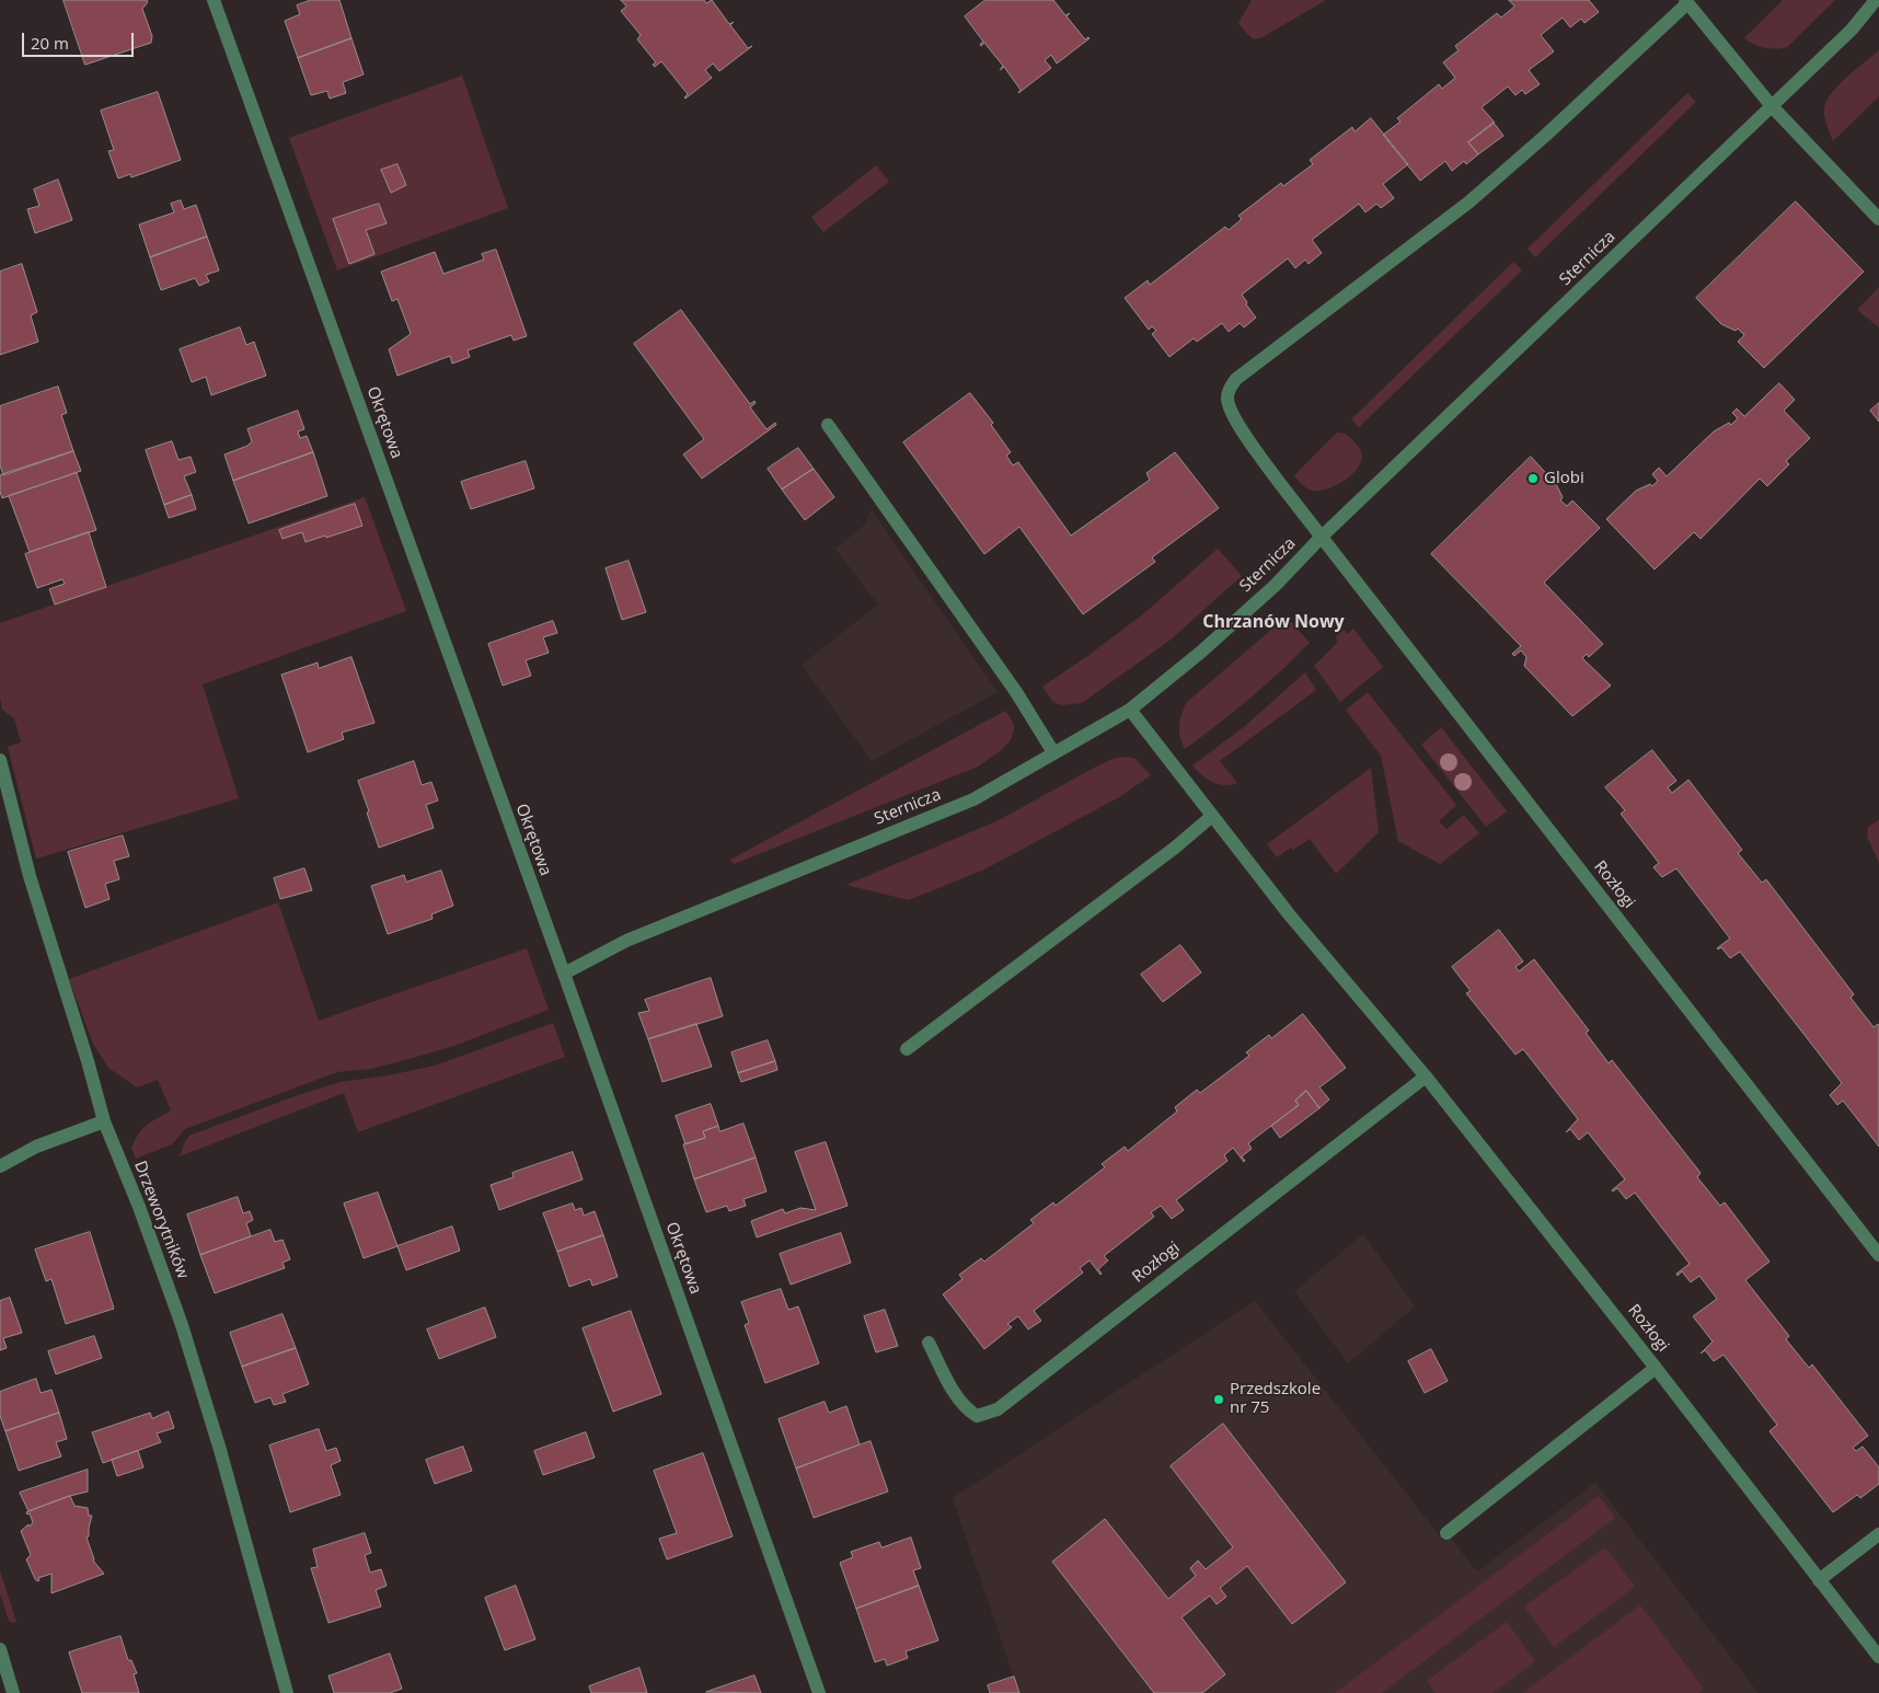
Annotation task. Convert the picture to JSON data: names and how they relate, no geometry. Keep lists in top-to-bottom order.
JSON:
{
  "streets": {
    "street": [
      "Sternicza",
      "Okrętowa",
      "Rozłogi",
      "Drzeworytników"
    ]
  },
  "crossings": [
    ["Sternicza", "Okrętowa"],
    ["Sternicza", "Rozłogi"]
  ],
  "districts": ["Chrzanów Nowy"],
  "places": ["Globi", "Przedszkole nr 75"],
  "scale_bar": "20 m"
}
